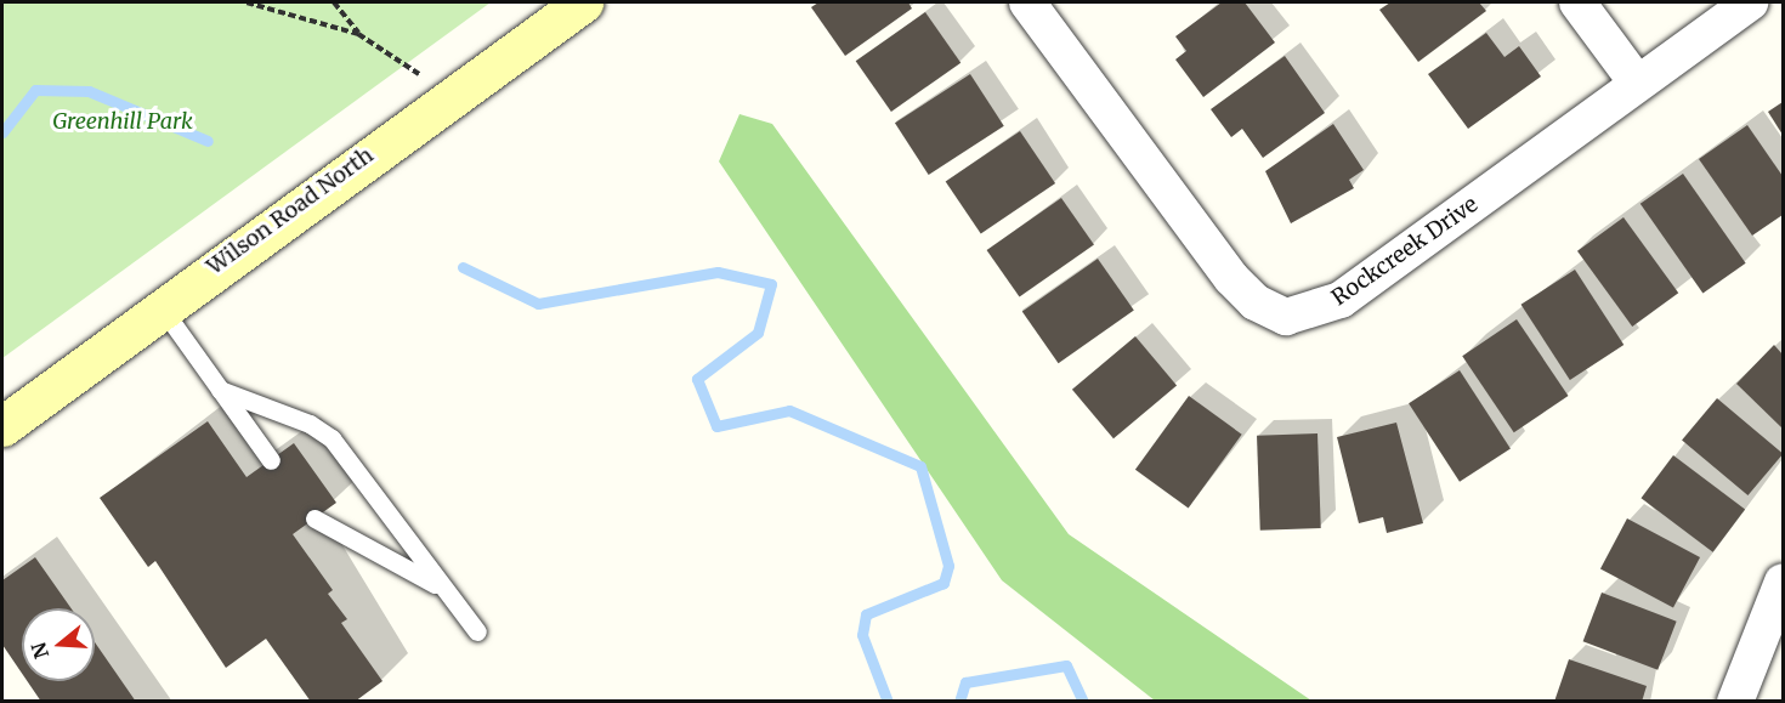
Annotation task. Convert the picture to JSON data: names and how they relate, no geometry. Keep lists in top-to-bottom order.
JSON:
{
  "streets": {
    "street": ["Wilson Road North", "Rockcreek Drive"]
  },
  "parks": ["Greenhill Park"],
  "north": "left"
}
